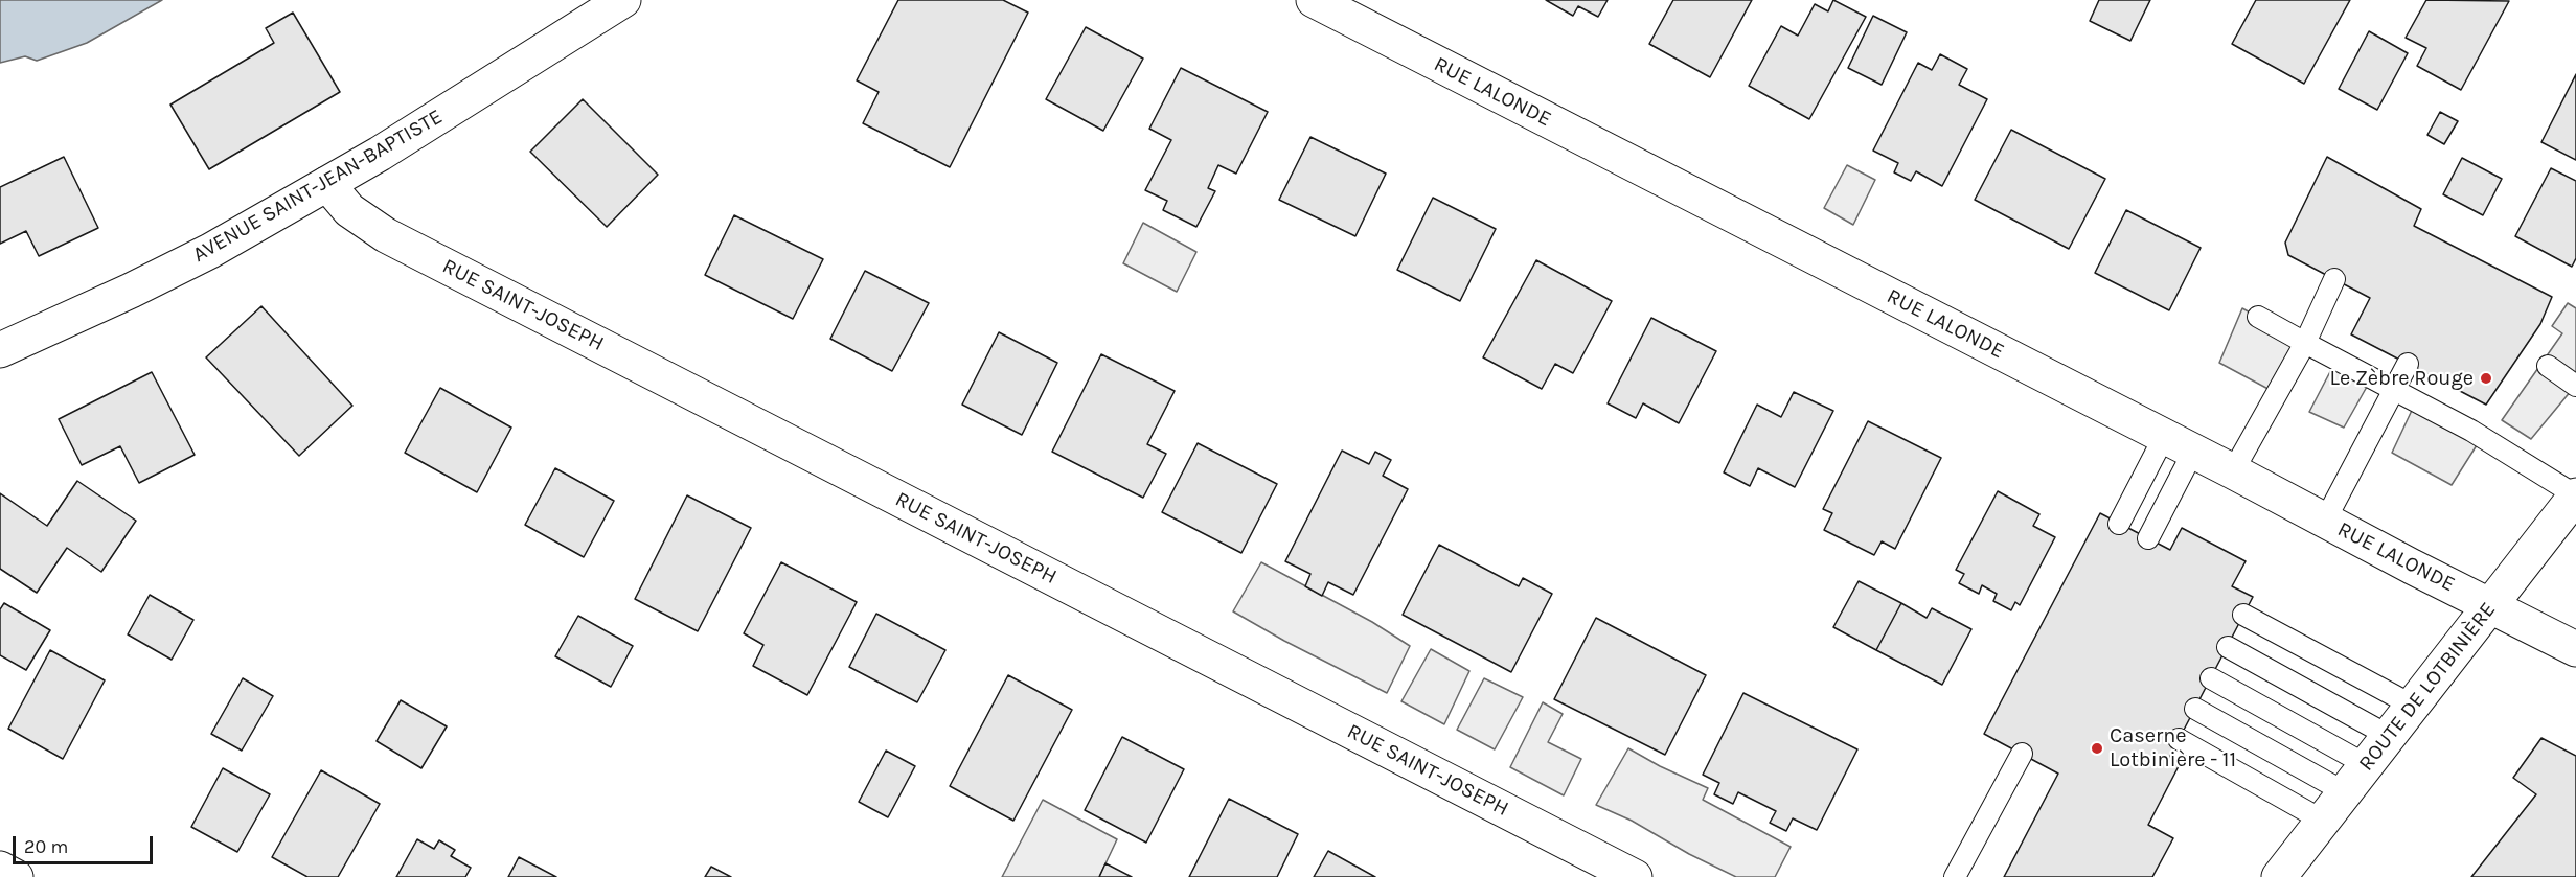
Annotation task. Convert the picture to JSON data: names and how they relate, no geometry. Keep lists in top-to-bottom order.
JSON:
{
  "streets": {
    "street": [
      "RUE LALONDE",
      "AVENUE SAINT-JEAN-BAPTISTE",
      "RUE SAINT-JOSEPH",
      "ROUTE DE LOTBINIÈRE"
    ]
  },
  "crossings": [
    ["RUE LALONDE", "ROUTE DE LOTBINIÈRE"],
    ["AVENUE SAINT-JEAN-BAPTISTE", "RUE SAINT-JOSEPH"]
  ],
  "places": ["Le Zèbre Rouge", "Caserne Lotbinière - 11"],
  "scale_bar": "20 m"
}
